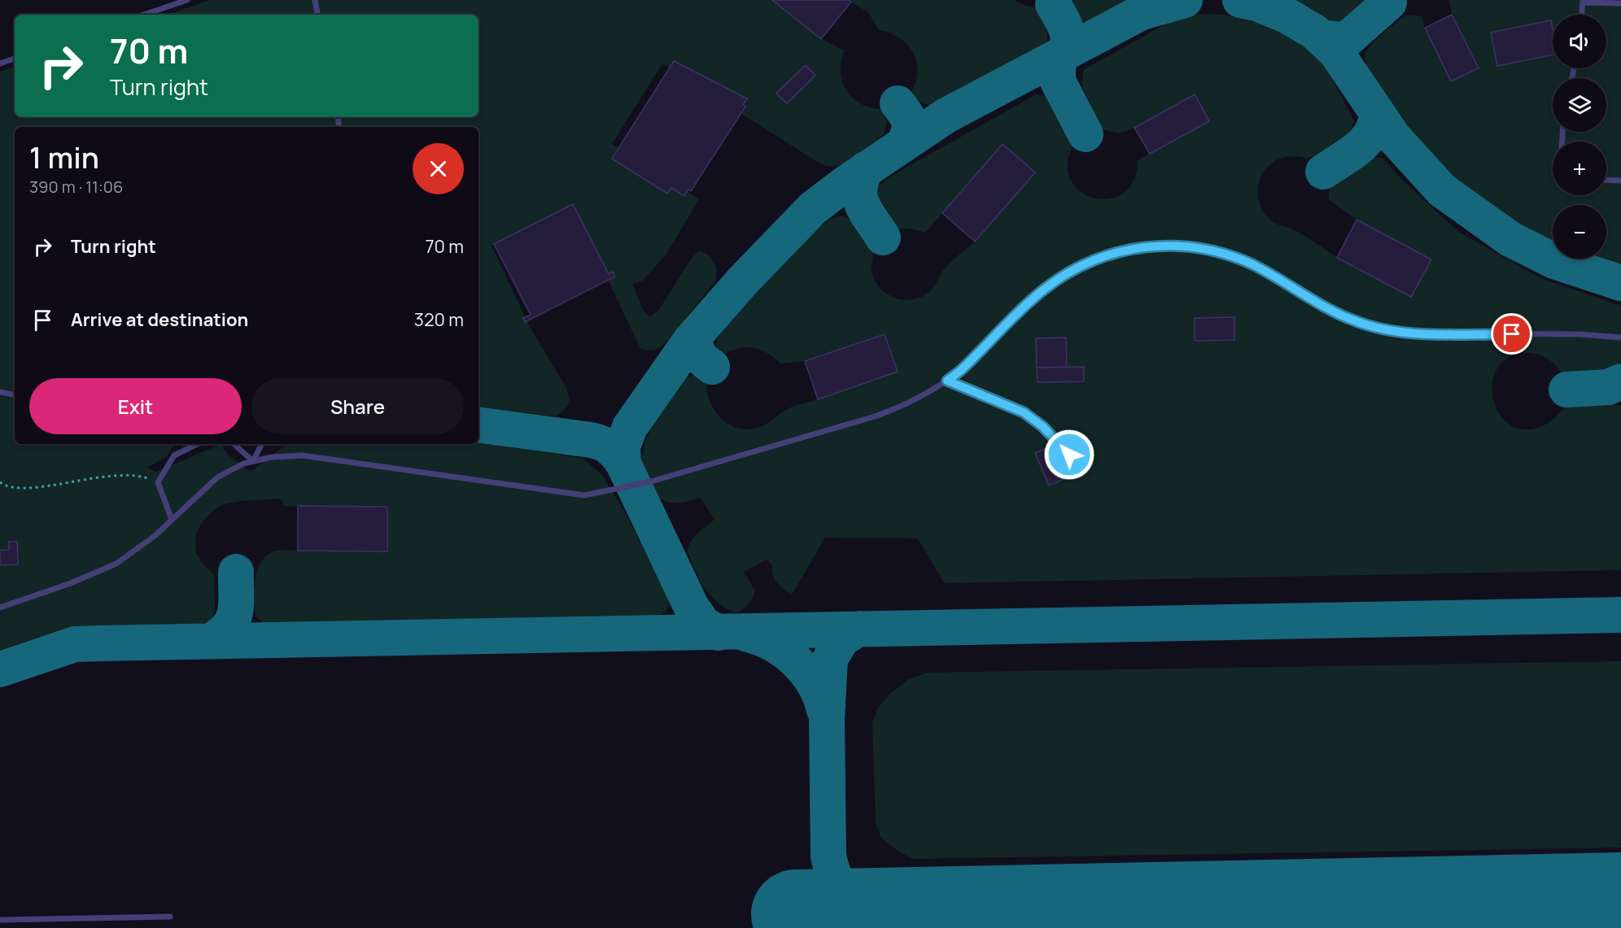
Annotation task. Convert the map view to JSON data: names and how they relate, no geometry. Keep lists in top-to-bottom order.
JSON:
{
  "page": {
    "map_buttons": ["+", "−"],
    "turn": ["70 m", "Turn right"],
    "heading": ["1 min", "390 m · 11:06"],
    "list": [
      {
        "name": "Turn right",
        "value": "70 m"
      },
      {
        "name": "Arrive at destination",
        "value": "320 m"
      }
    ],
    "buttons": ["Exit", "Share"]
  }
}
